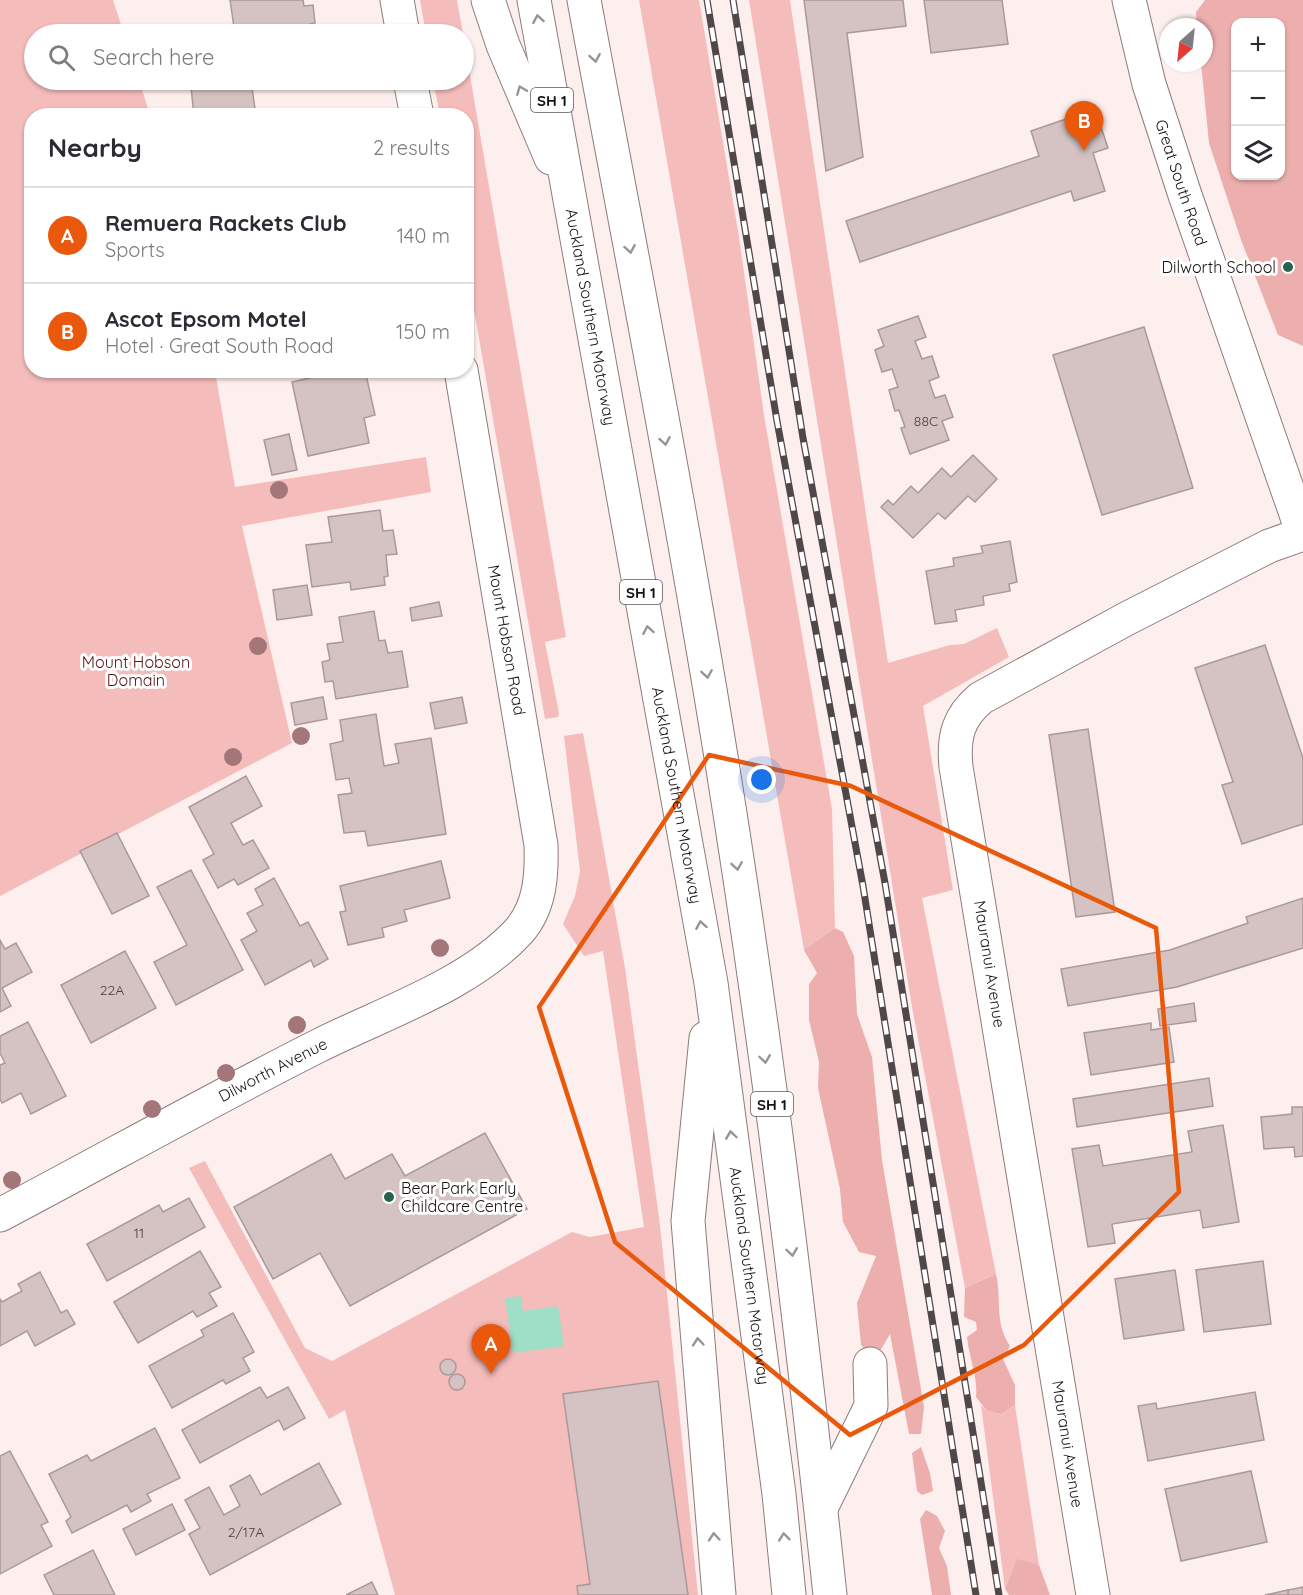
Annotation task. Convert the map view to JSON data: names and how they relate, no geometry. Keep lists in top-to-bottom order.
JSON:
{
  "streets": {
    "main road": [
      "SH 1",
      "Great South Road",
      "Auckland Southern Motorway",
      "Mount Hobson Road",
      "Mauranui Avenue",
      "Dilworth Avenue"
    ]
  },
  "crossings": [
    ["Great South Road", "Mauranui Avenue"],
    ["Mount Hobson Road", "Dilworth Avenue"]
  ],
  "parks": ["Mount Hobson Domain"],
  "places": ["Dilworth School", "Bear Park Early Childcare Centre"],
  "house_numbers": [
    "88C",
    "22A",
    "11",
    "2/17A"
  ],
  "north": "bottom left",
  "page": {
    "map_buttons": ["+", "−"],
    "search": "Search here",
    "pins": ["B", "A"],
    "heading": ["Nearby", "2 results"],
    "list": [
      {
        "mark": "A",
        "name": "Remuera Rackets Club",
        "note": "Sports",
        "value": "140 m"
      },
      {
        "mark": "B",
        "name": "Ascot Epsom Motel",
        "note": "Hotel · Great South Road",
        "value": "150 m"
      }
    ]
  }
}
